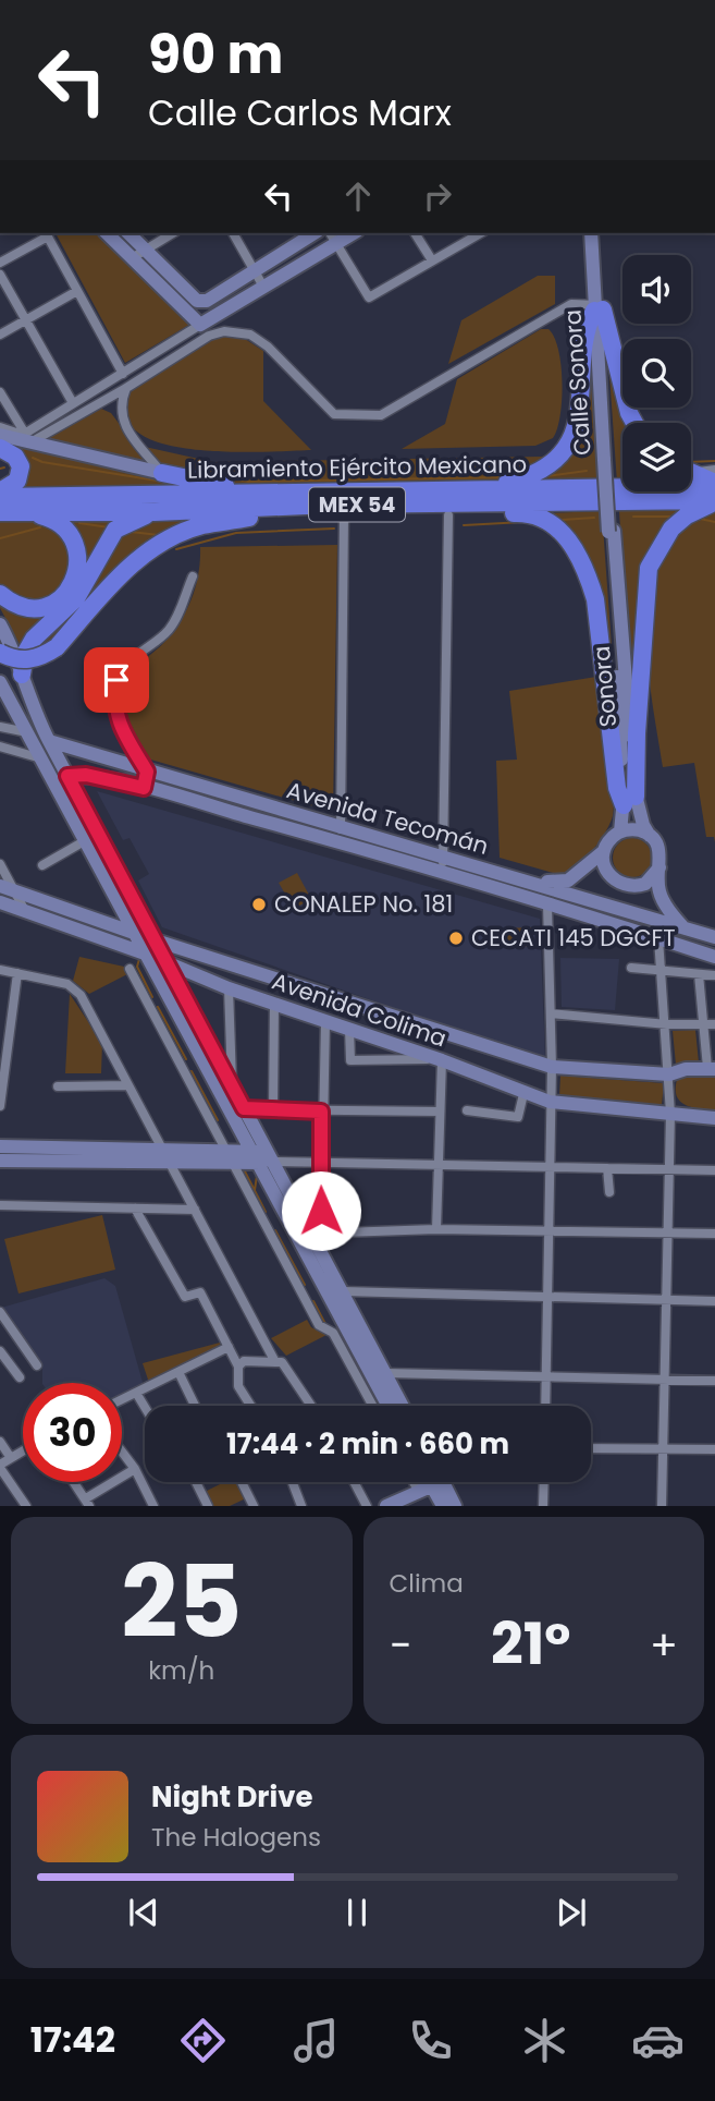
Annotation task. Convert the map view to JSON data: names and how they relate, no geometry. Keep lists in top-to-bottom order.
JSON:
{
  "streets": {
    "highway": ["Libramiento Ejército Mexicano", "MEX 54"],
    "street": [
      "Calle Sonora",
      "Sonora",
      "Avenida Tecomán",
      "Avenida Colima"
    ]
  },
  "crossings": [
    ["Calle Sonora", "Sonora"],
    ["Sonora", "Avenida Tecomán"]
  ],
  "places": ["CONALEP No. 181", "CECATI 145 DGCFT"],
  "page": {
    "turn": ["90 m", "Calle Carlos Marx"],
    "limit": "30",
    "trip": "17:44 · 2 min · 660 m",
    "tile": [
      ["25", "km/h"],
      "Clima"
    ],
    "heat": ["−", "21°", "+"],
    "song": ["Night Drive", "The Halogens"],
    "tabs": "17:42"
  }
}
